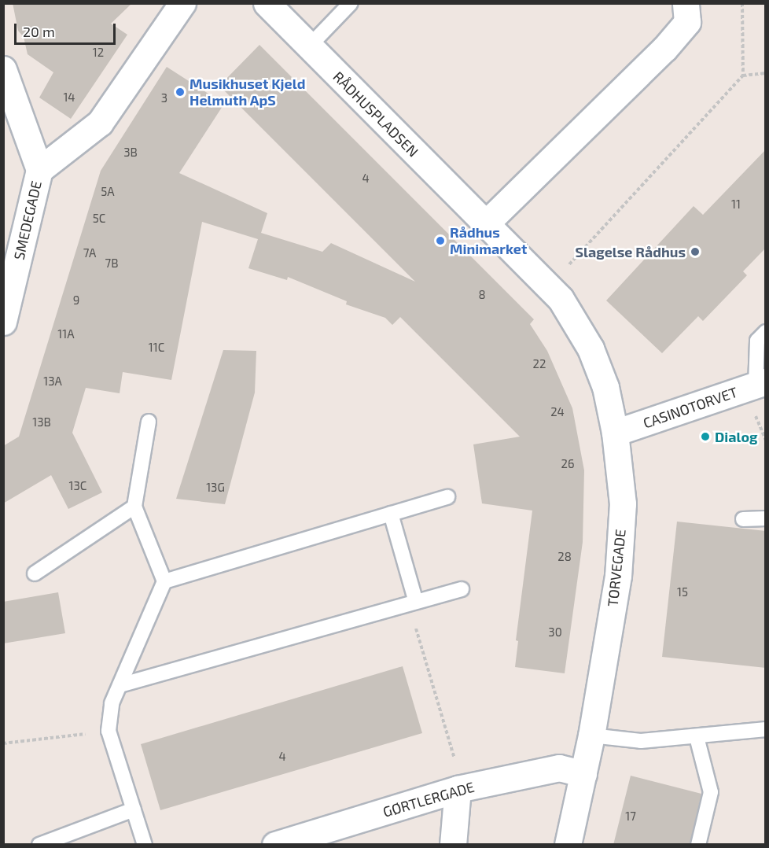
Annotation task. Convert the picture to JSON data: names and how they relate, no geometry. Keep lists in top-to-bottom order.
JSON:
{
  "streets": {
    "street": [
      "RÅDHUSPLADSEN",
      "SMEDEGADE",
      "CASINOTORVET",
      "TORVEGADE",
      "GØRTLERGADE"
    ]
  },
  "crossings": [
    ["RÅDHUSPLADSEN", "TORVEGADE"],
    ["CASINOTORVET", "TORVEGADE"],
    ["TORVEGADE", "GØRTLERGADE"]
  ],
  "places": [
    "Musikhuset Kjeld Helmuth ApS",
    "Rådhus Minimarket",
    "Slagelse Rådhus",
    "Dialog"
  ],
  "house_numbers": [
    "12",
    "14",
    "3",
    "3B",
    "4",
    "5A",
    "11",
    "5C",
    "7A",
    "7B",
    "8",
    "9",
    "11A",
    "11C",
    "22",
    "13A",
    "24",
    "13B",
    "26",
    "13C",
    "13G",
    "28",
    "15",
    "30",
    "4",
    "17"
  ],
  "scale_bar": "20 m"
}
